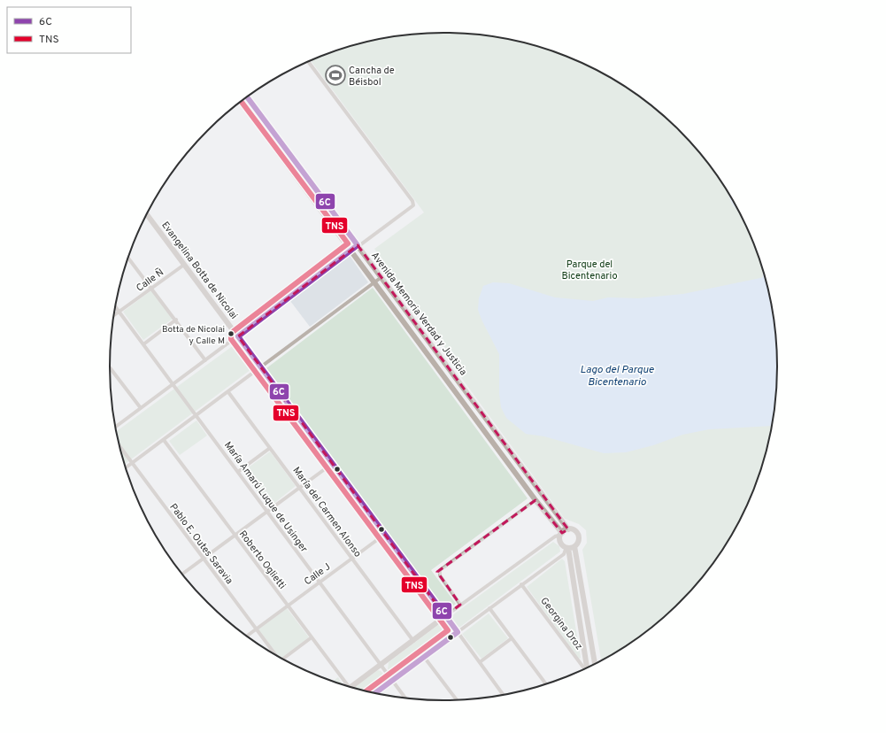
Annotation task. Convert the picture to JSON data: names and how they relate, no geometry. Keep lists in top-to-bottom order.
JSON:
{
  "streets": {
    "street": [
      "Evangelina Botta de Nicolai",
      "Calle Ñ",
      "Avenida Memoria Verdad y Justicia",
      "María Amarú Luque de Usinger",
      "María del Carmen Alonso",
      "Pablo E. Outes Saravia",
      "Roberto Oglietti",
      "Calle J",
      "Georgina Droz"
    ]
  },
  "crossings": [
    ["Evangelina Botta de Nicolai", "Calle Ñ"],
    ["Evangelina Botta de Nicolai", "Calle J"],
    ["Calle Ñ", "María Amarú Luque de Usinger"],
    ["María Amarú Luque de Usinger", "Calle J"],
    ["María del Carmen Alonso", "Calle J"],
    ["Pablo E. Outes Saravia", "Calle J"],
    ["Roberto Oglietti", "Calle J"]
  ],
  "water": ["Lago del Parque Bicentenario"],
  "parks": ["Parque del Bicentenario"],
  "places": {
    "sports": ["Cancha de Béisbol"],
    "other": ["Botta de Nicolai y Calle M"]
  },
  "lines": ["transit line 6C", "transit line TNS"],
  "legend": ["6C", "TNS"]
}
